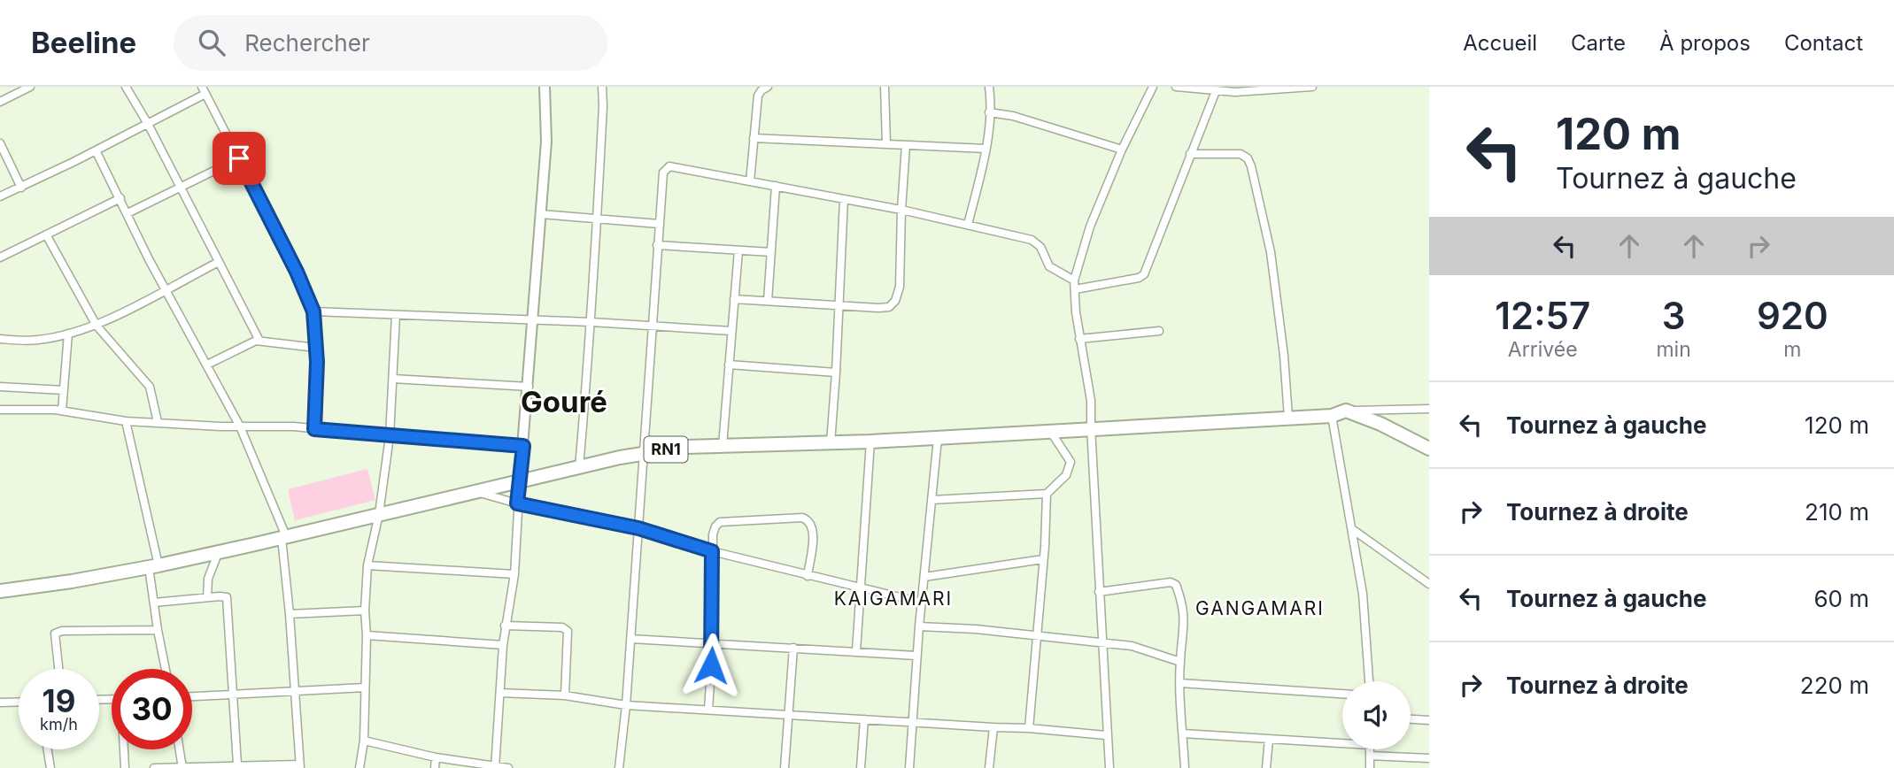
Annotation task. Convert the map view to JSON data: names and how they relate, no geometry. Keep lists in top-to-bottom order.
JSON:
{
  "streets": {
    "highway": ["RN1"]
  },
  "districts": ["Gouré", "KAIGAMARI", "GANGAMARI"],
  "page": {
    "header": "Beeline",
    "search": "Rechercher",
    "nav": [
      "Accueil",
      "Carte",
      "À propos",
      "Contact"
    ],
    "turn": ["120 m", "Tournez à gauche"],
    "eta": [
      "12:57",
      "Arrivée",
      "3",
      "min",
      "920",
      "m"
    ],
    "list": [
      {
        "name": "Tournez à gauche",
        "value": "120 m"
      },
      {
        "name": "Tournez à droite",
        "value": "210 m"
      },
      {
        "name": "Tournez à gauche",
        "value": "60 m"
      },
      {
        "name": "Tournez à droite",
        "value": "220 m"
      }
    ],
    "speed": "19 km/h",
    "limit": "30"
  }
}
